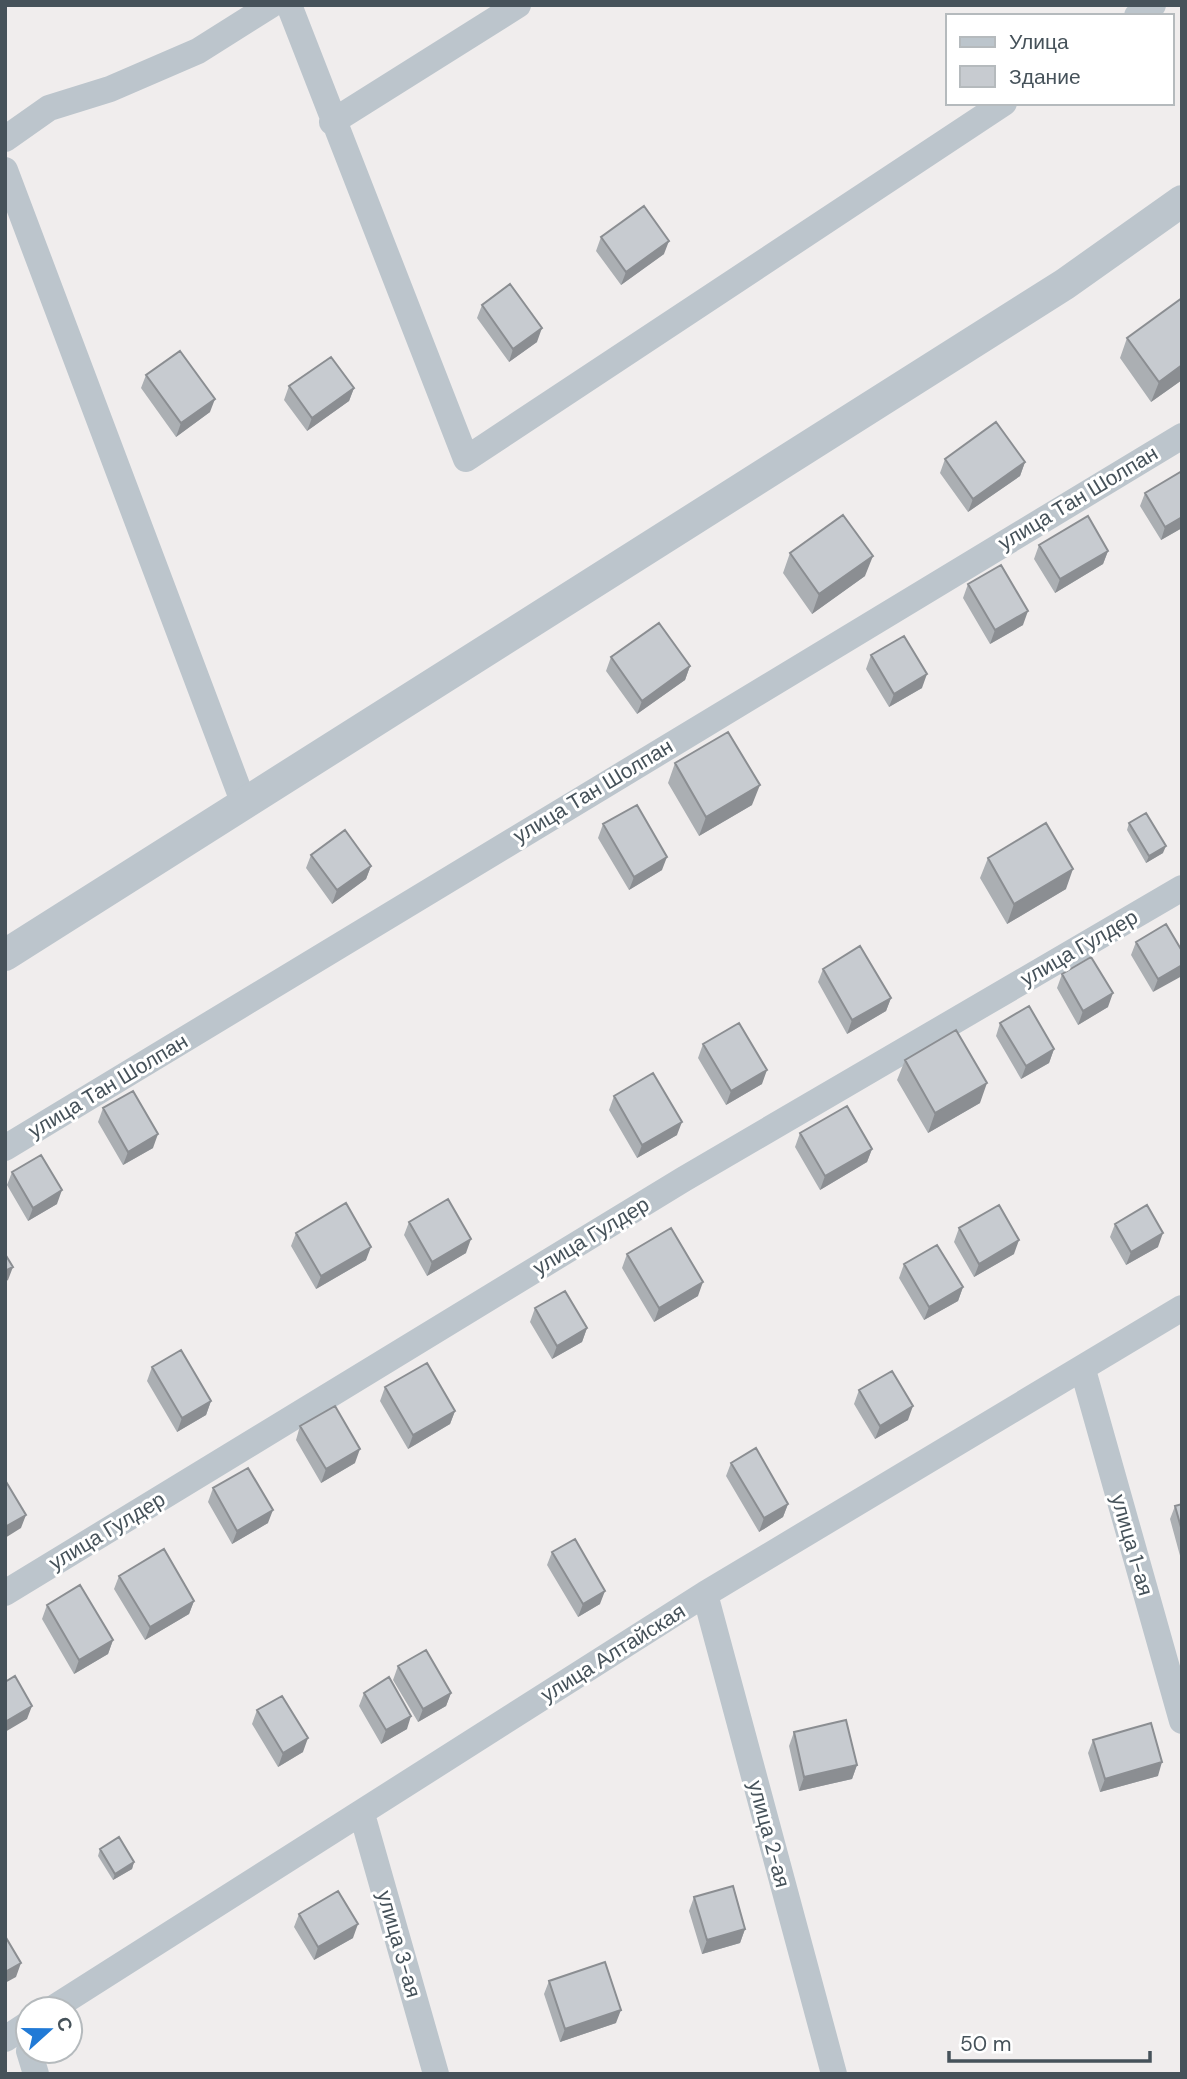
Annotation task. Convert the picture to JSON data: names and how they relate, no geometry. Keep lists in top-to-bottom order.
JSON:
{
  "streets": {
    "street": [
      "улица Тан Шолпан",
      "улица Гулдер",
      "улица 1-ая",
      "улица Алтайская",
      "улица 2-ая",
      "улица 3-ая"
    ]
  },
  "crossings": [
    ["улица 1-ая", "улица Алтайская"],
    ["улица Алтайская", "улица 2-ая"],
    ["улица Алтайская", "улица 3-ая"]
  ],
  "legend": ["Улица", "Здание"],
  "scale_bar": "50 m",
  "north": "right"
}
